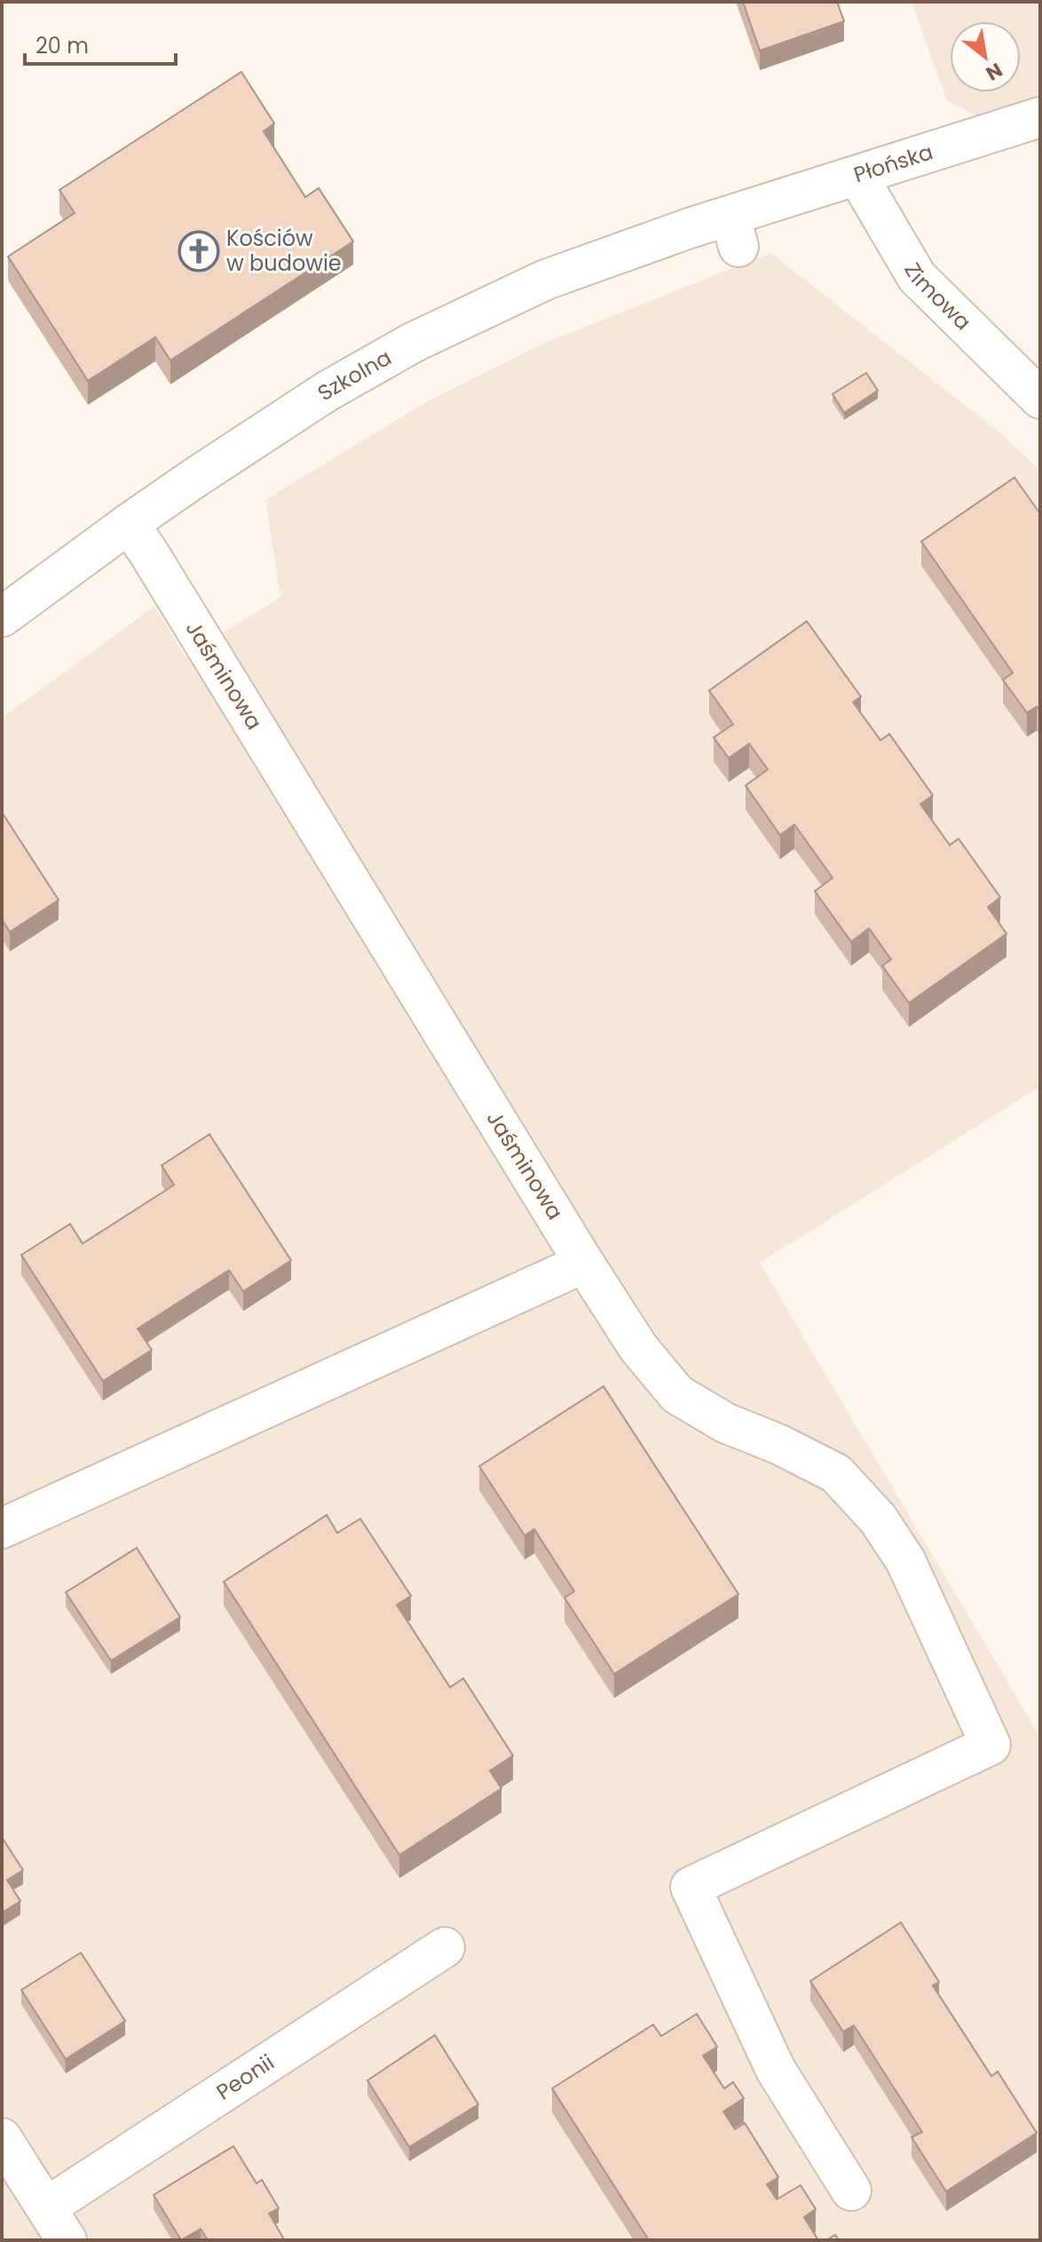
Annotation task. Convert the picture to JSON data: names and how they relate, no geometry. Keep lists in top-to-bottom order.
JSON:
{
  "streets": {
    "street": [
      "Płońska",
      "Zimowa",
      "Szkolna",
      "Jaśminowa",
      "Peonii"
    ]
  },
  "crossings": [
    ["Płońska", "Zimowa"],
    ["Płońska", "Szkolna"],
    ["Szkolna", "Jaśminowa"]
  ],
  "places": {
    "church": ["Kościów w budowie"]
  },
  "scale_bar": "20 m",
  "north": "bottom right"
}
